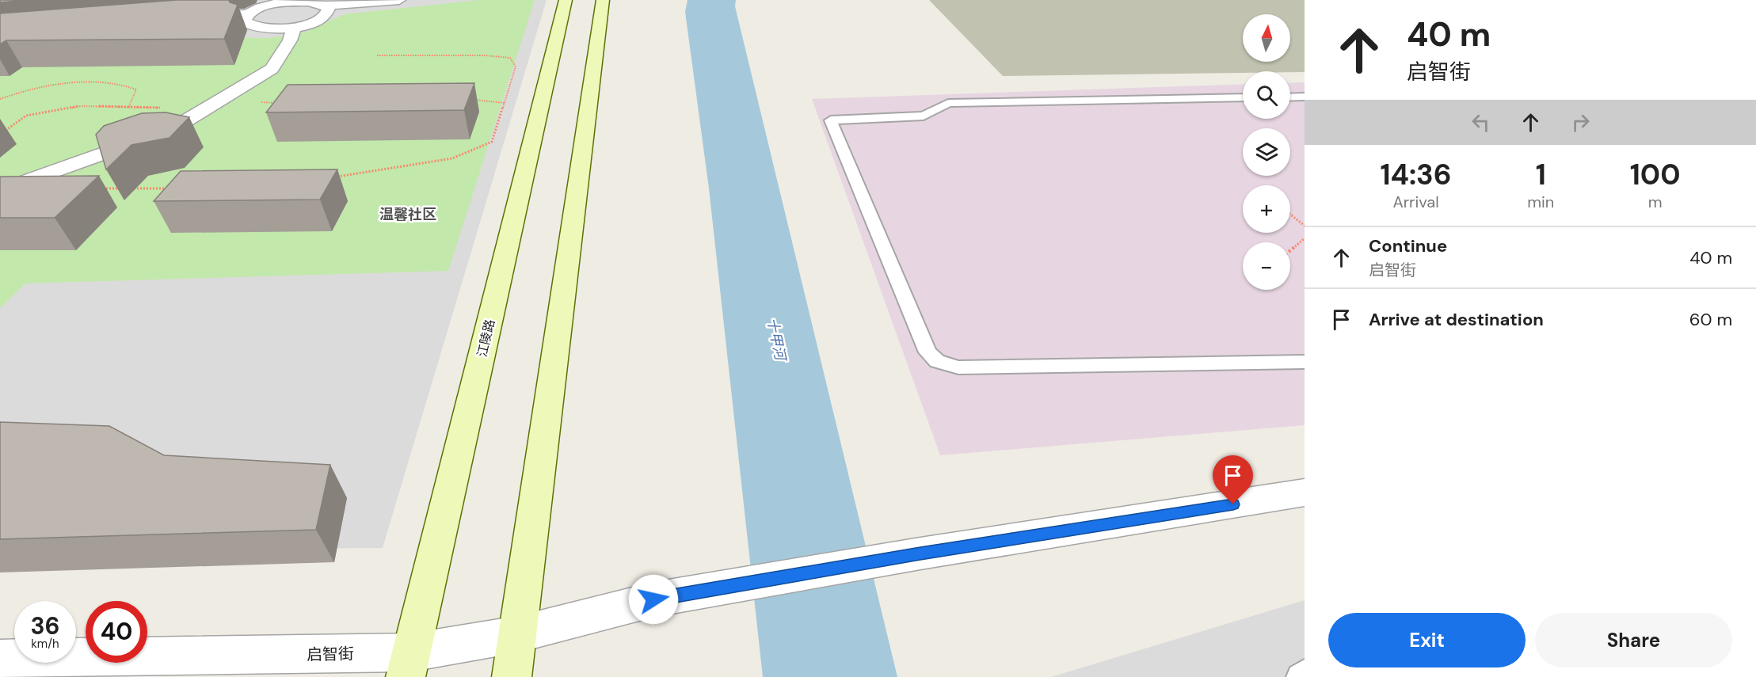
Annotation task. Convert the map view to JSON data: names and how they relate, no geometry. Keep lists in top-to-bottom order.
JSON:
{
  "streets": {
    "main road": ["江陵路"],
    "street": ["启智街"]
  },
  "crossings": [
    ["江陵路", "启智街"]
  ],
  "districts": ["温馨社区"],
  "water": ["十甲河"],
  "north": "top",
  "page": {
    "turn": ["40 m", "启智街"],
    "map_buttons": ["+", "−"],
    "eta": [
      "14:36",
      "Arrival",
      "1",
      "min",
      "100",
      "m"
    ],
    "list": [
      {
        "name": "Continue",
        "note": "启智街",
        "value": "40 m"
      },
      {
        "name": "Arrive at destination",
        "value": "60 m"
      }
    ],
    "speed": "36 km/h",
    "limit": "40",
    "buttons": ["Exit", "Share"]
  }
}
